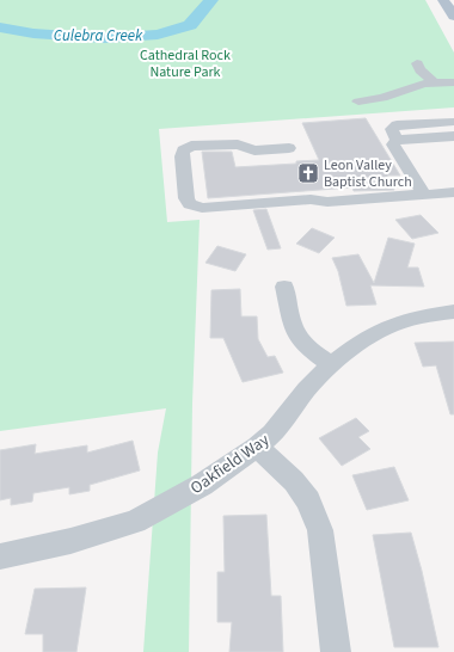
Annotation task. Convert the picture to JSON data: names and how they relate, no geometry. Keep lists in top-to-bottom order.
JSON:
{
  "streets": {
    "street": ["Oakfield Way"]
  },
  "water": ["Culebra Creek"],
  "parks": ["Cathedral Rock Nature Park"],
  "places": {
    "church": ["Leon Valley Baptist Church"]
  }
}
